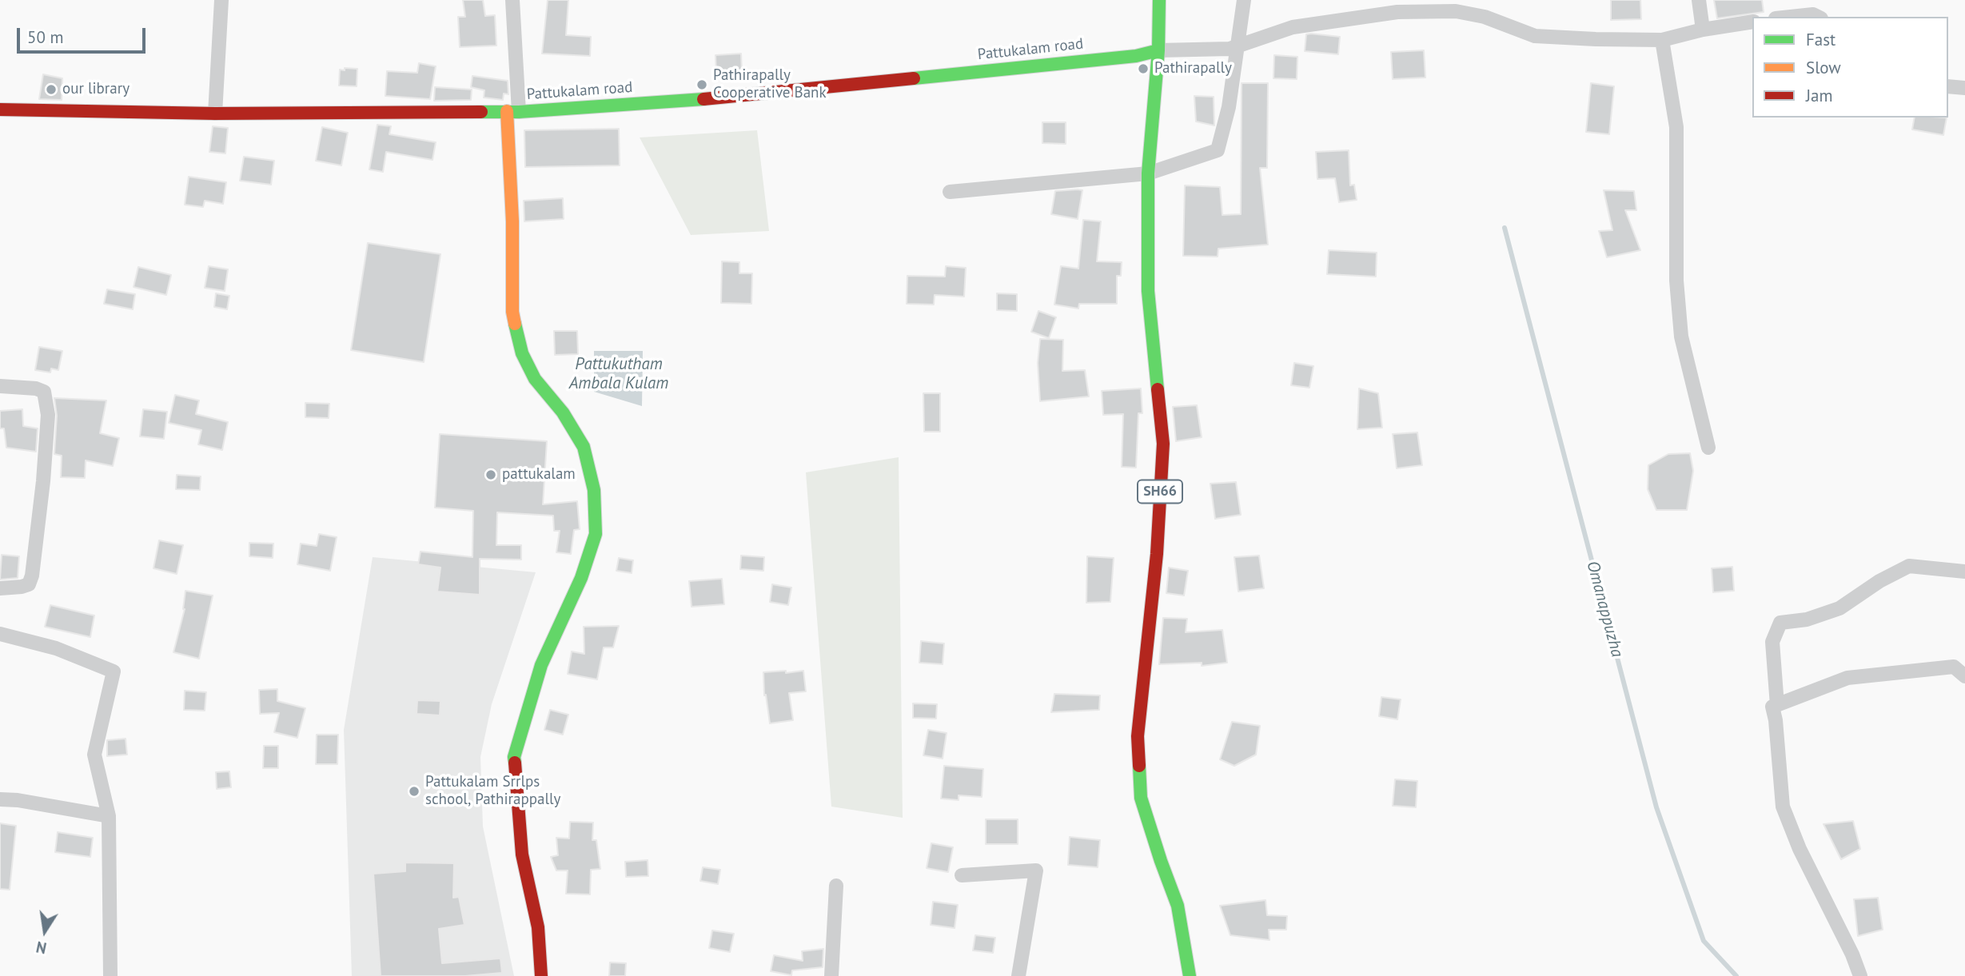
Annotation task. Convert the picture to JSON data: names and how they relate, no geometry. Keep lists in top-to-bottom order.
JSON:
{
  "streets": {
    "main road": ["Pattukalam road", "SH66"]
  },
  "crossings": [
    ["Pattukalam road", "SH66"]
  ],
  "water": ["Pattukutham Ambala Kulam", "Omanappuzha"],
  "places": [
    "Pathirapally",
    "Pathirapally Cooperative Bank",
    "our library",
    "pattukalam",
    "Pattukalam Srrlps school, Pathirappally"
  ],
  "legend": ["Fast", "Slow", "Jam"],
  "scale_bar": "50 m",
  "north": "bottom"
}
